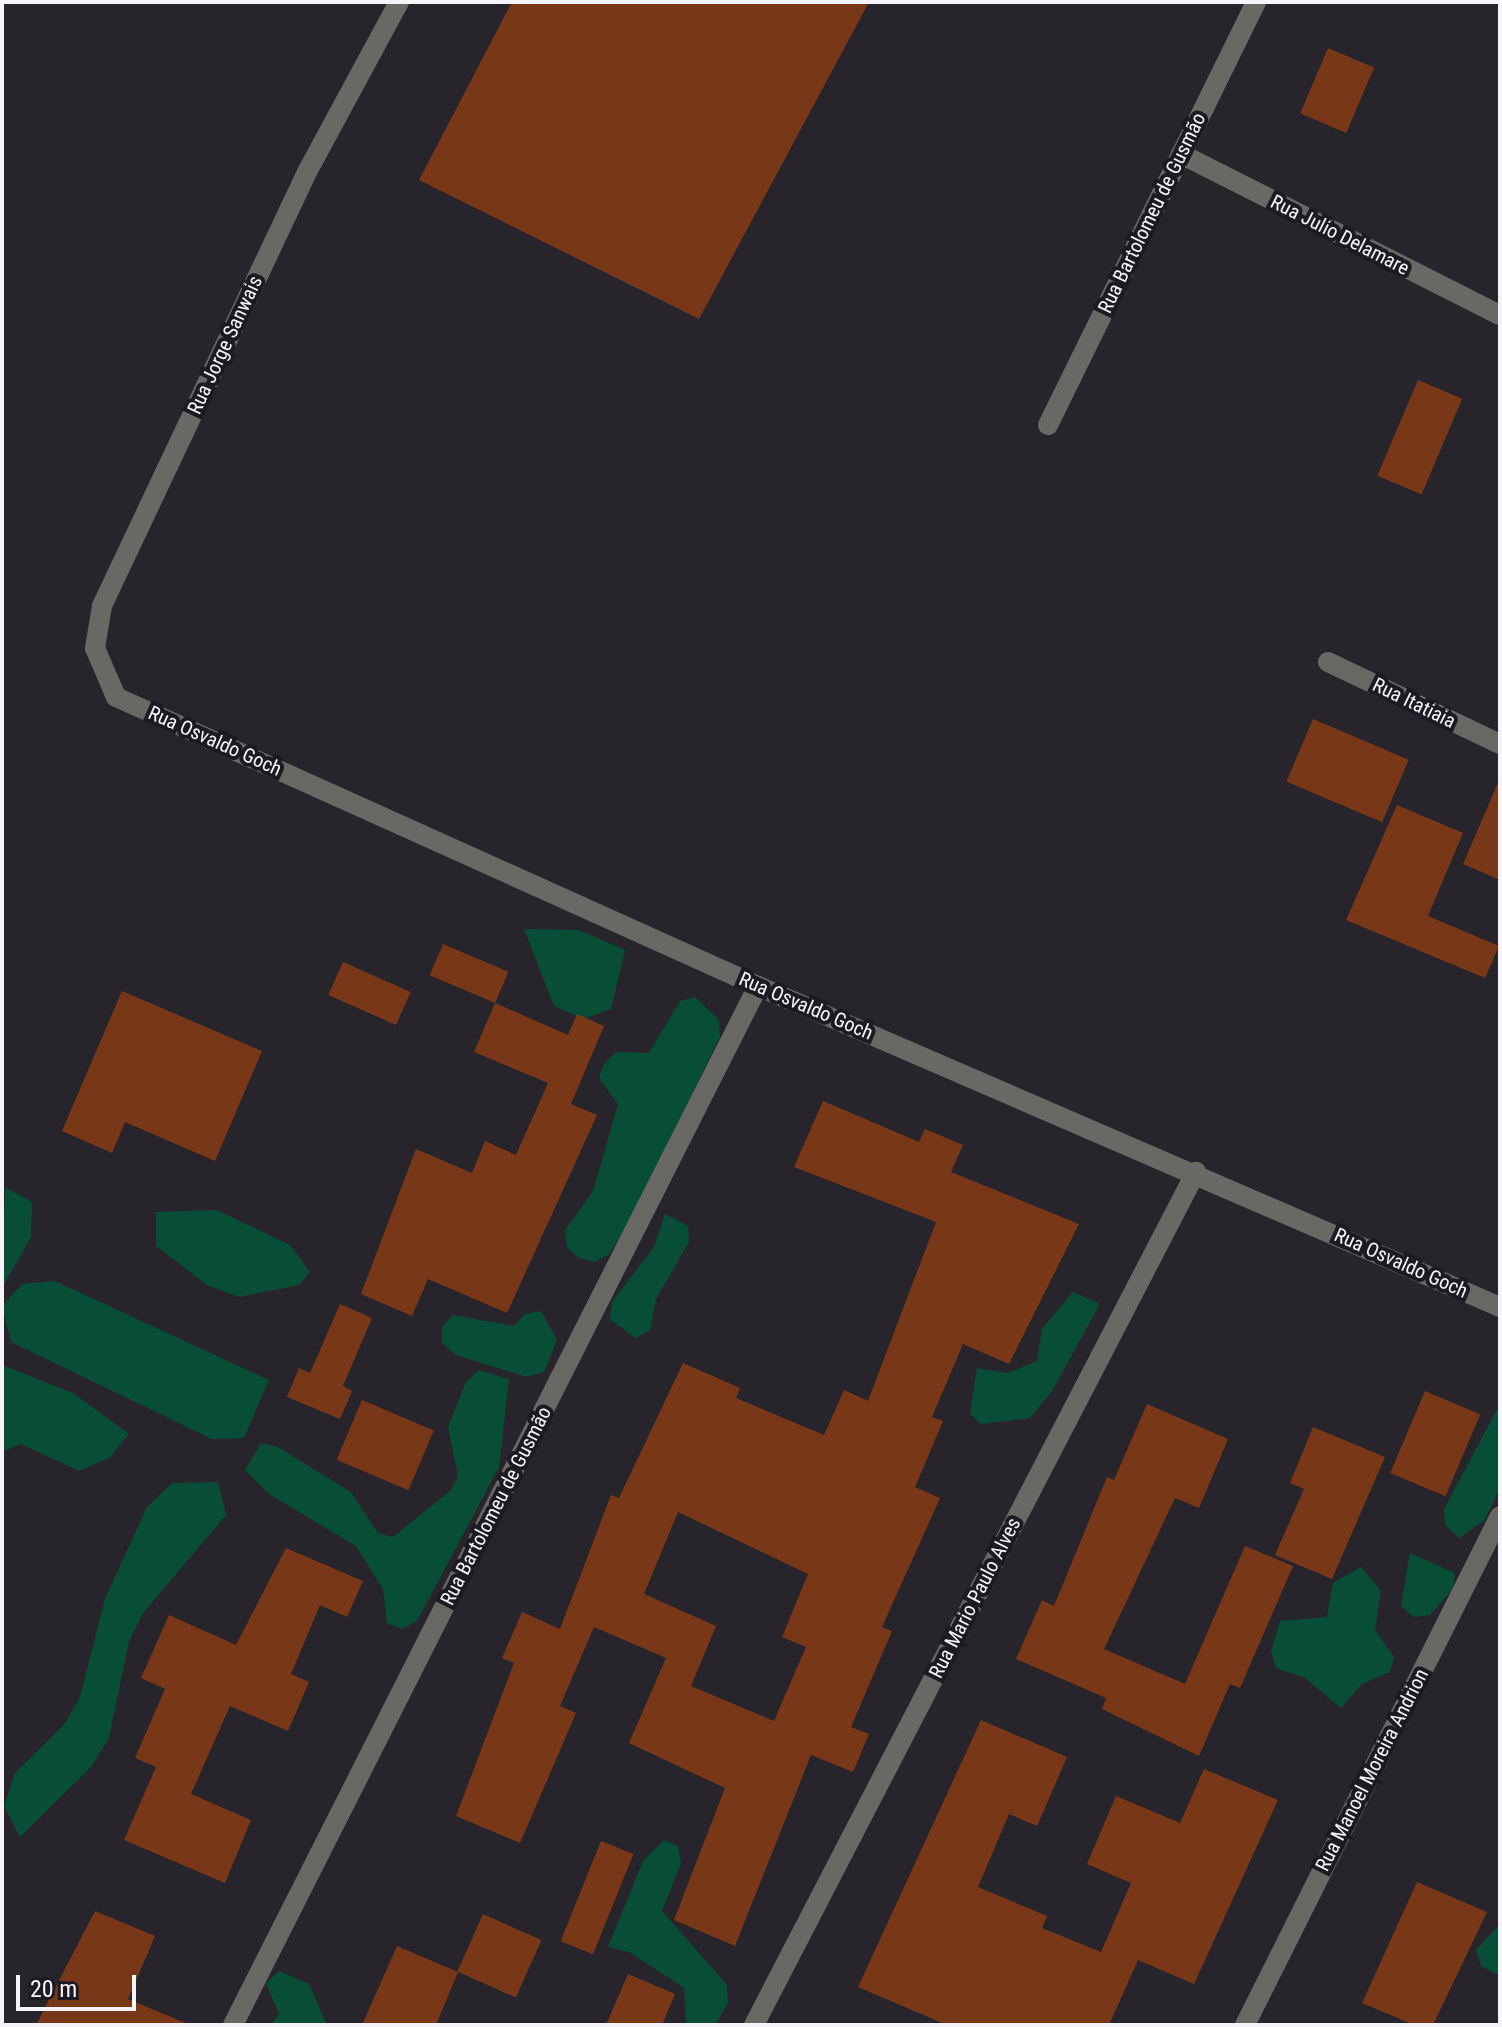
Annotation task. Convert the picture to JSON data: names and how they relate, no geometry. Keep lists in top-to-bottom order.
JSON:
{
  "streets": {
    "street": [
      "Rua Bartolomeu de Gusmão",
      "Rua Julio Delamare",
      "Rua Jorge Sanwais",
      "Rua Itatiaia",
      "Rua Osvaldo Goch",
      "Rua Mario Paulo Alves",
      "Rua Manoel Moreira Andrion"
    ]
  },
  "crossings": [
    ["Rua Bartolomeu de Gusmão", "Rua Julio Delamare"],
    ["Rua Bartolomeu de Gusmão", "Rua Osvaldo Goch"],
    ["Rua Jorge Sanwais", "Rua Osvaldo Goch"],
    ["Rua Osvaldo Goch", "Rua Mario Paulo Alves"]
  ],
  "scale_bar": "20 m"
}
